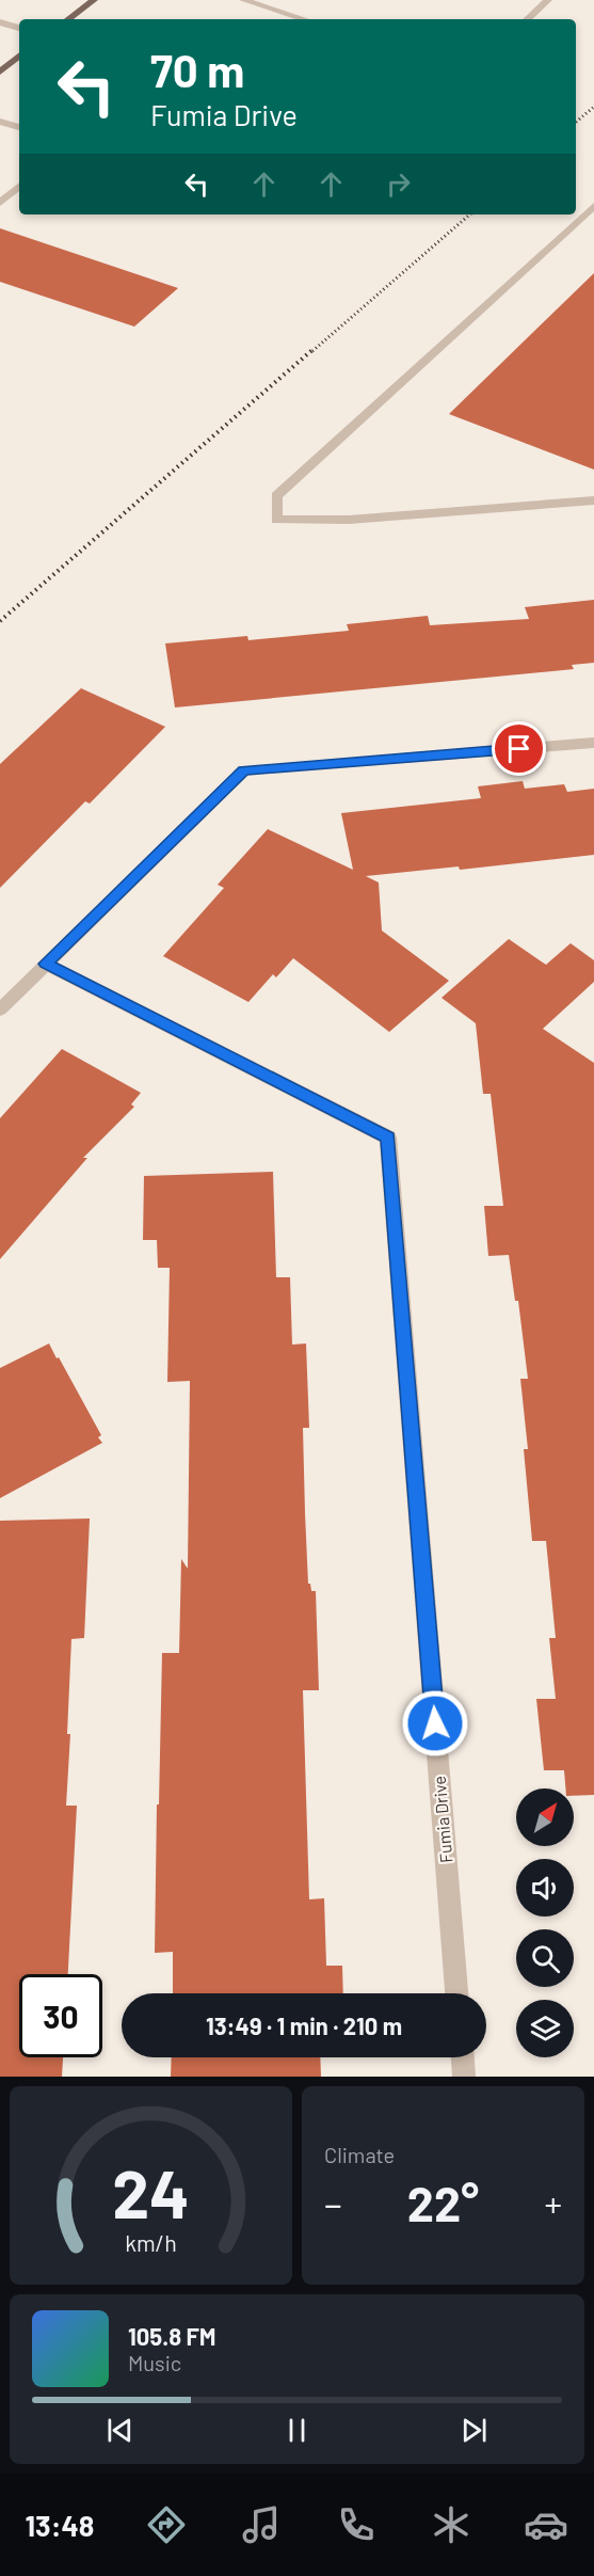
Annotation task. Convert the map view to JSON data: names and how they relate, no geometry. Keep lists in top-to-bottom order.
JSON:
{
  "streets": {
    "street": ["Fumia Drive"]
  },
  "north": "top right",
  "page": {
    "turn": ["70 m", "Fumia Drive"],
    "limit": "30",
    "trip": "13:49 · 1 min · 210 m",
    "tile": "Climate",
    "heat": ["−", "22°", "+"],
    "song": ["105.8 FM", "Music"],
    "tabs": "13:48",
    "gauge": ["24", "km/h"]
  }
}
